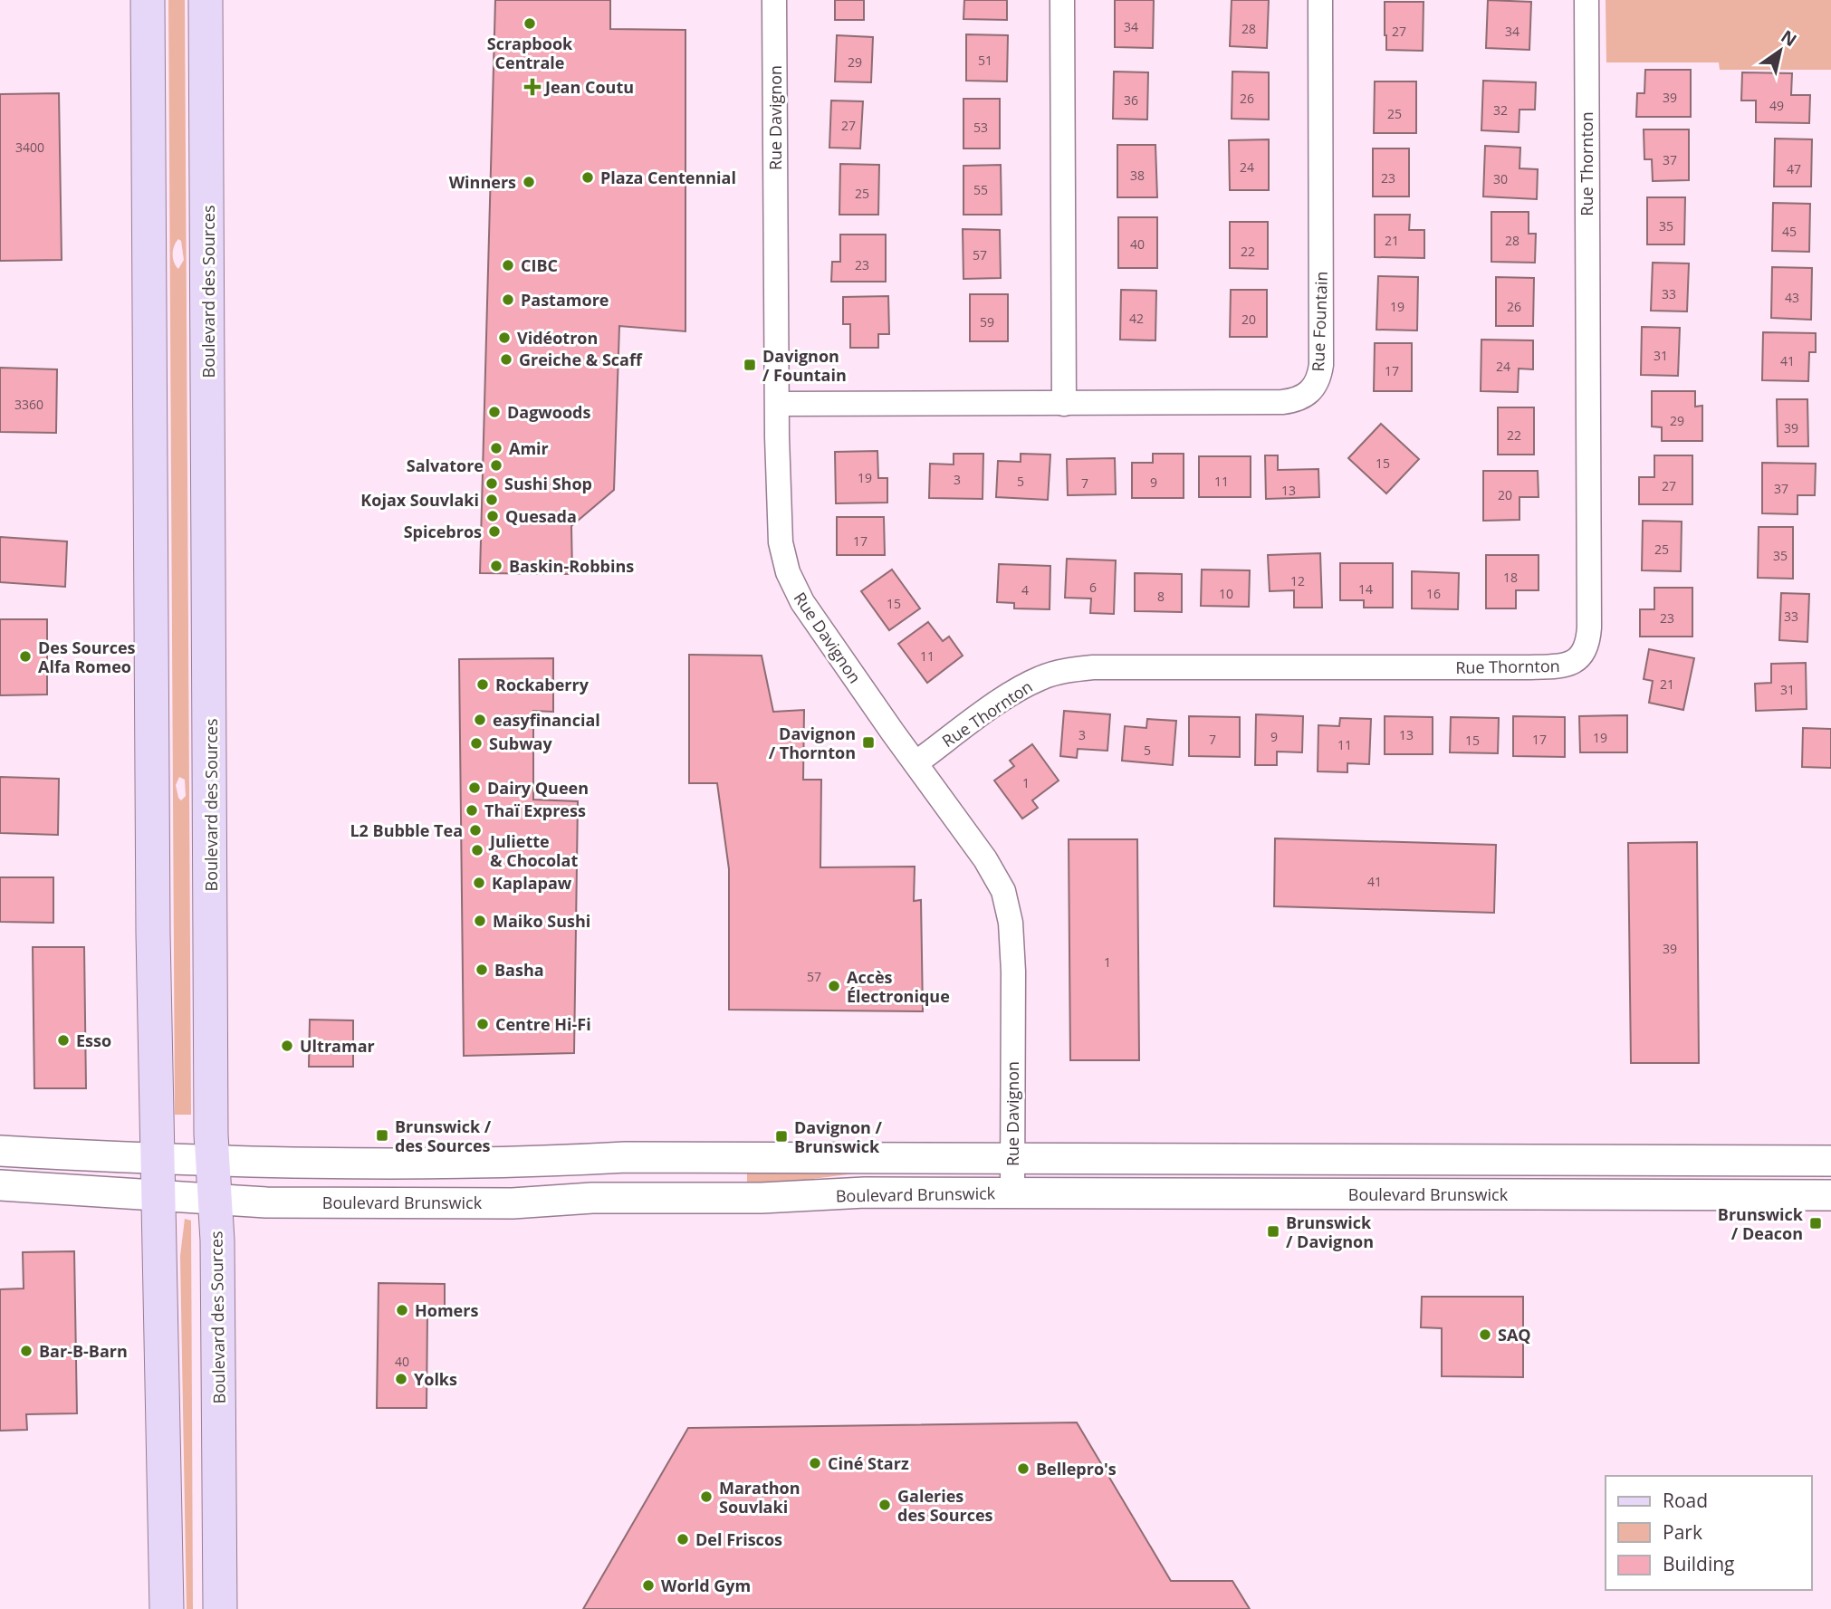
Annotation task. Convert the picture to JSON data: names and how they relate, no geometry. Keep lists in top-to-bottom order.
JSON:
{
  "streets": {
    "main road": ["Boulevard des Sources"],
    "street": [
      "Rue Davignon",
      "Rue Thornton",
      "Rue Fountain",
      "Boulevard Brunswick"
    ]
  },
  "crossings": [
    ["Rue Davignon", "Rue Thornton"],
    ["Rue Davignon", "Rue Fountain"],
    ["Rue Davignon", "Boulevard Brunswick"],
    ["Boulevard des Sources", "Boulevard Brunswick"]
  ],
  "places": {
    "other": [
      "Scrapbook Centrale",
      "Plaza Centennial",
      "Winners",
      "CIBC",
      "Pastamore",
      "Vidéotron",
      "Greiche & Scaff",
      "Dagwoods",
      "Amir",
      "Salvatore",
      "Sushi Shop",
      "Kojax Souvlaki",
      "Quesada",
      "Spicebros",
      "Baskin-Robbins",
      "Des Sources Alfa Romeo",
      "Rockaberry",
      "easyfinancial",
      "Subway",
      "Dairy Queen",
      "Thaï Express",
      "L2 Bubble Tea",
      "Juliette & Chocolat",
      "Kaplapaw",
      "Maiko Sushi",
      "Basha",
      "Accès Électronique",
      "Centre Hi-Fi",
      "Esso",
      "Ultramar",
      "Homers",
      "SAQ",
      "Bar-B-Barn",
      "Yolks",
      "Ciné Starz",
      "Bellepro's",
      "Marathon Souvlaki",
      "Galeries des Sources",
      "Del Friscos",
      "World Gym"
    ],
    "health": ["Jean Coutu"],
    "transit": [
      "Davignon / Fountain",
      "Davignon / Thornton",
      "Brunswick / des Sources",
      "Davignon / Brunswick",
      "Brunswick / Deacon",
      "Brunswick / Davignon"
    ]
  },
  "house_numbers": [
    "34",
    "28",
    "27",
    "34",
    "51",
    "29",
    "39",
    "26",
    "36",
    "49",
    "32",
    "25",
    "27",
    "53",
    "3400",
    "37",
    "24",
    "47",
    "38",
    "23",
    "30",
    "55",
    "25",
    "35",
    "45",
    "21",
    "28",
    "40",
    "22",
    "57",
    "23",
    "33",
    "43",
    "19",
    "26",
    "42",
    "20",
    "59",
    "31",
    "41",
    "24",
    "17",
    "3360",
    "29",
    "39",
    "22",
    "15",
    "19",
    "3",
    "5",
    "11",
    "9",
    "7",
    "27",
    "37",
    "13",
    "20",
    "17",
    "25",
    "35",
    "18",
    "12",
    "6",
    "14",
    "4",
    "10",
    "16",
    "8",
    "15",
    "33",
    "23",
    "11",
    "21",
    "31",
    "3",
    "13",
    "9",
    "19",
    "7",
    "17",
    "15",
    "11",
    "5",
    "1",
    "41",
    "39",
    "1",
    "57",
    "40"
  ],
  "legend": ["Road", "Park", "Building"],
  "north": "top right"
}
